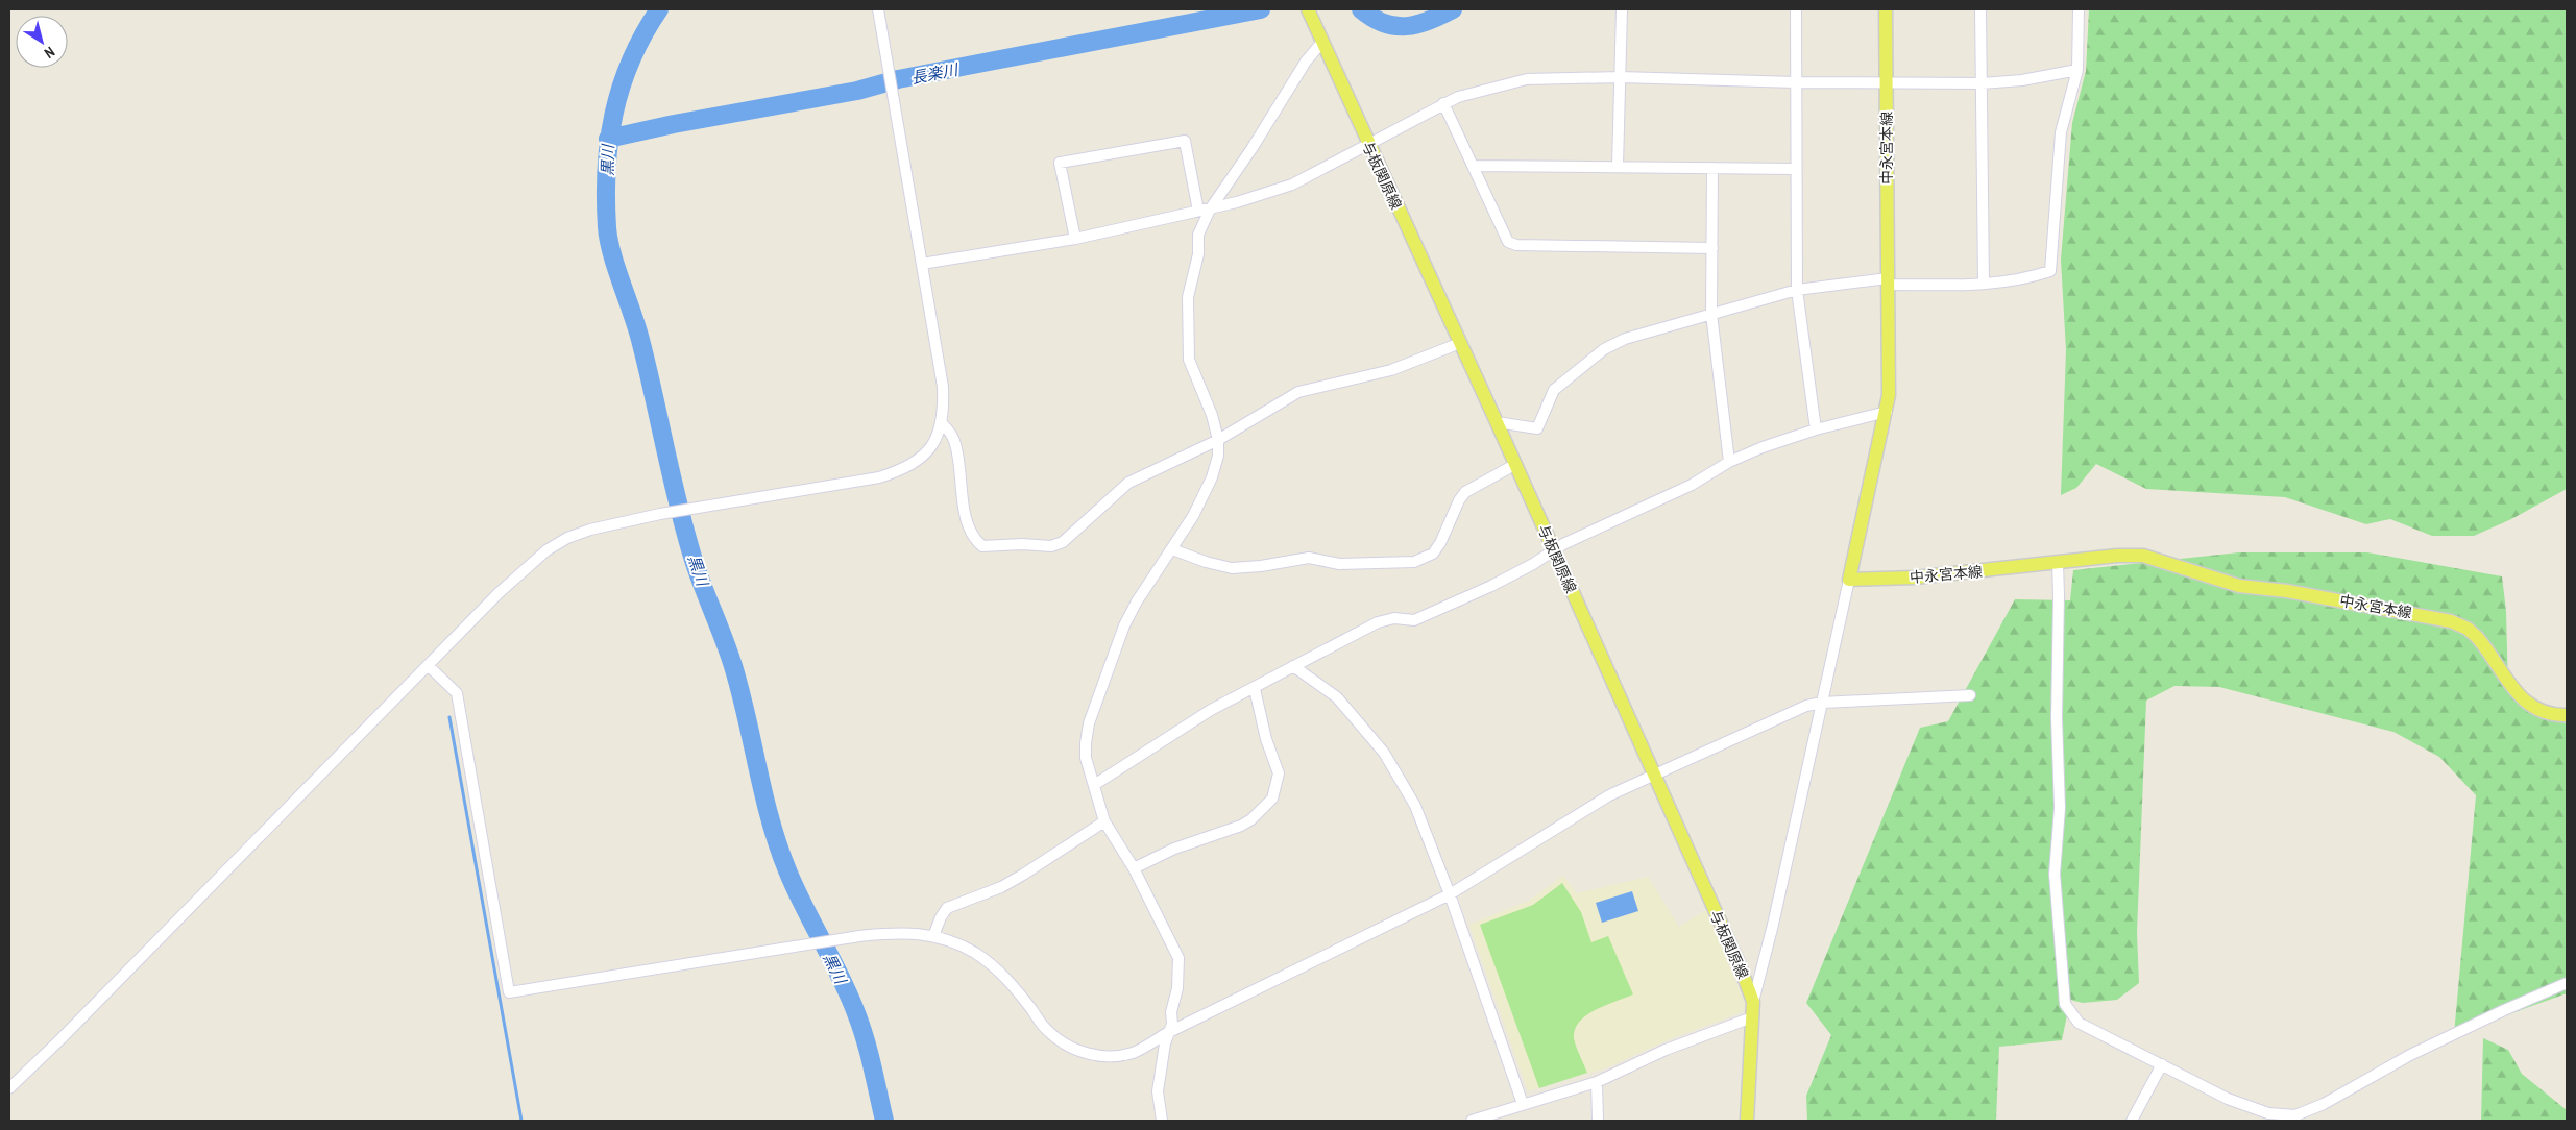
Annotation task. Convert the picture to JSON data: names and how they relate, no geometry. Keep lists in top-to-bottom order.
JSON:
{
  "streets": {
    "main road": ["中永宮本線", "与板関原線"]
  },
  "water": ["長楽川", "黒川"],
  "north": "bottom right"
}
